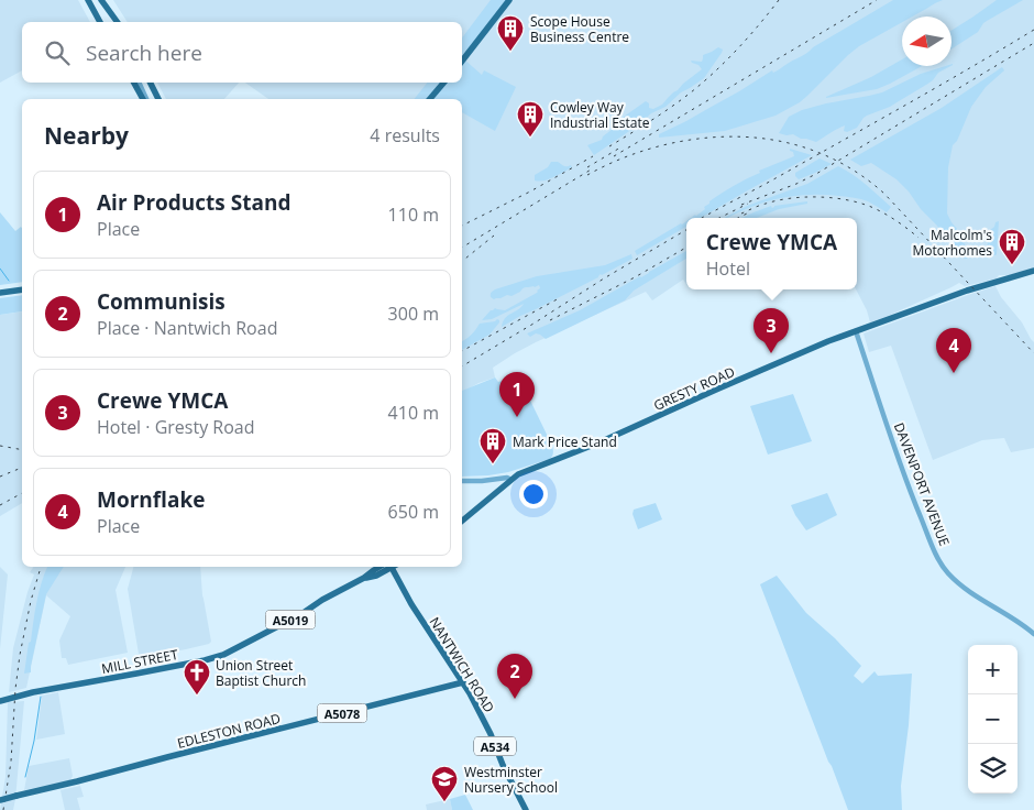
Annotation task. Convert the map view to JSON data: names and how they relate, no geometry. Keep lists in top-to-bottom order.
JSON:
{
  "streets": {
    "main road": [
      "GRESTY ROAD",
      "A5019",
      "MILL STREET",
      "NANTWICH ROAD",
      "A5078",
      "EDLESTON ROAD",
      "A534"
    ],
    "street": ["DAVENPORT AVENUE"]
  },
  "crossings": [
    ["GRESTY ROAD", "DAVENPORT AVENUE"],
    ["NANTWICH ROAD", "EDLESTON ROAD"]
  ],
  "places": {
    "building": [
      "Scope House Business Centre",
      "Cowley Way Industrial Estate",
      "Malcolm's Motorhomes",
      "Mark Price Stand"
    ],
    "church": ["Union Street Baptist Church"],
    "school or university": ["Westminster Nursery School"]
  },
  "north": "left",
  "page": {
    "search": "Search here",
    "heading": ["Nearby", "4 results"],
    "list": [
      {
        "mark": "1",
        "name": "Air Products Stand",
        "note": "Place",
        "value": "110 m"
      },
      {
        "mark": "2",
        "name": "Communisis",
        "note": "Place · Nantwich Road",
        "value": "300 m"
      },
      {
        "mark": "3",
        "name": "Crewe YMCA",
        "note": "Hotel · Gresty Road",
        "value": "410 m"
      },
      {
        "mark": "4",
        "name": "Mornflake",
        "note": "Place",
        "value": "650 m"
      }
    ],
    "popup": ["Crewe YMCA", "Hotel"],
    "pins": [
      "3",
      "4",
      "1",
      "2"
    ],
    "map_buttons": ["+", "−"]
  }
}
